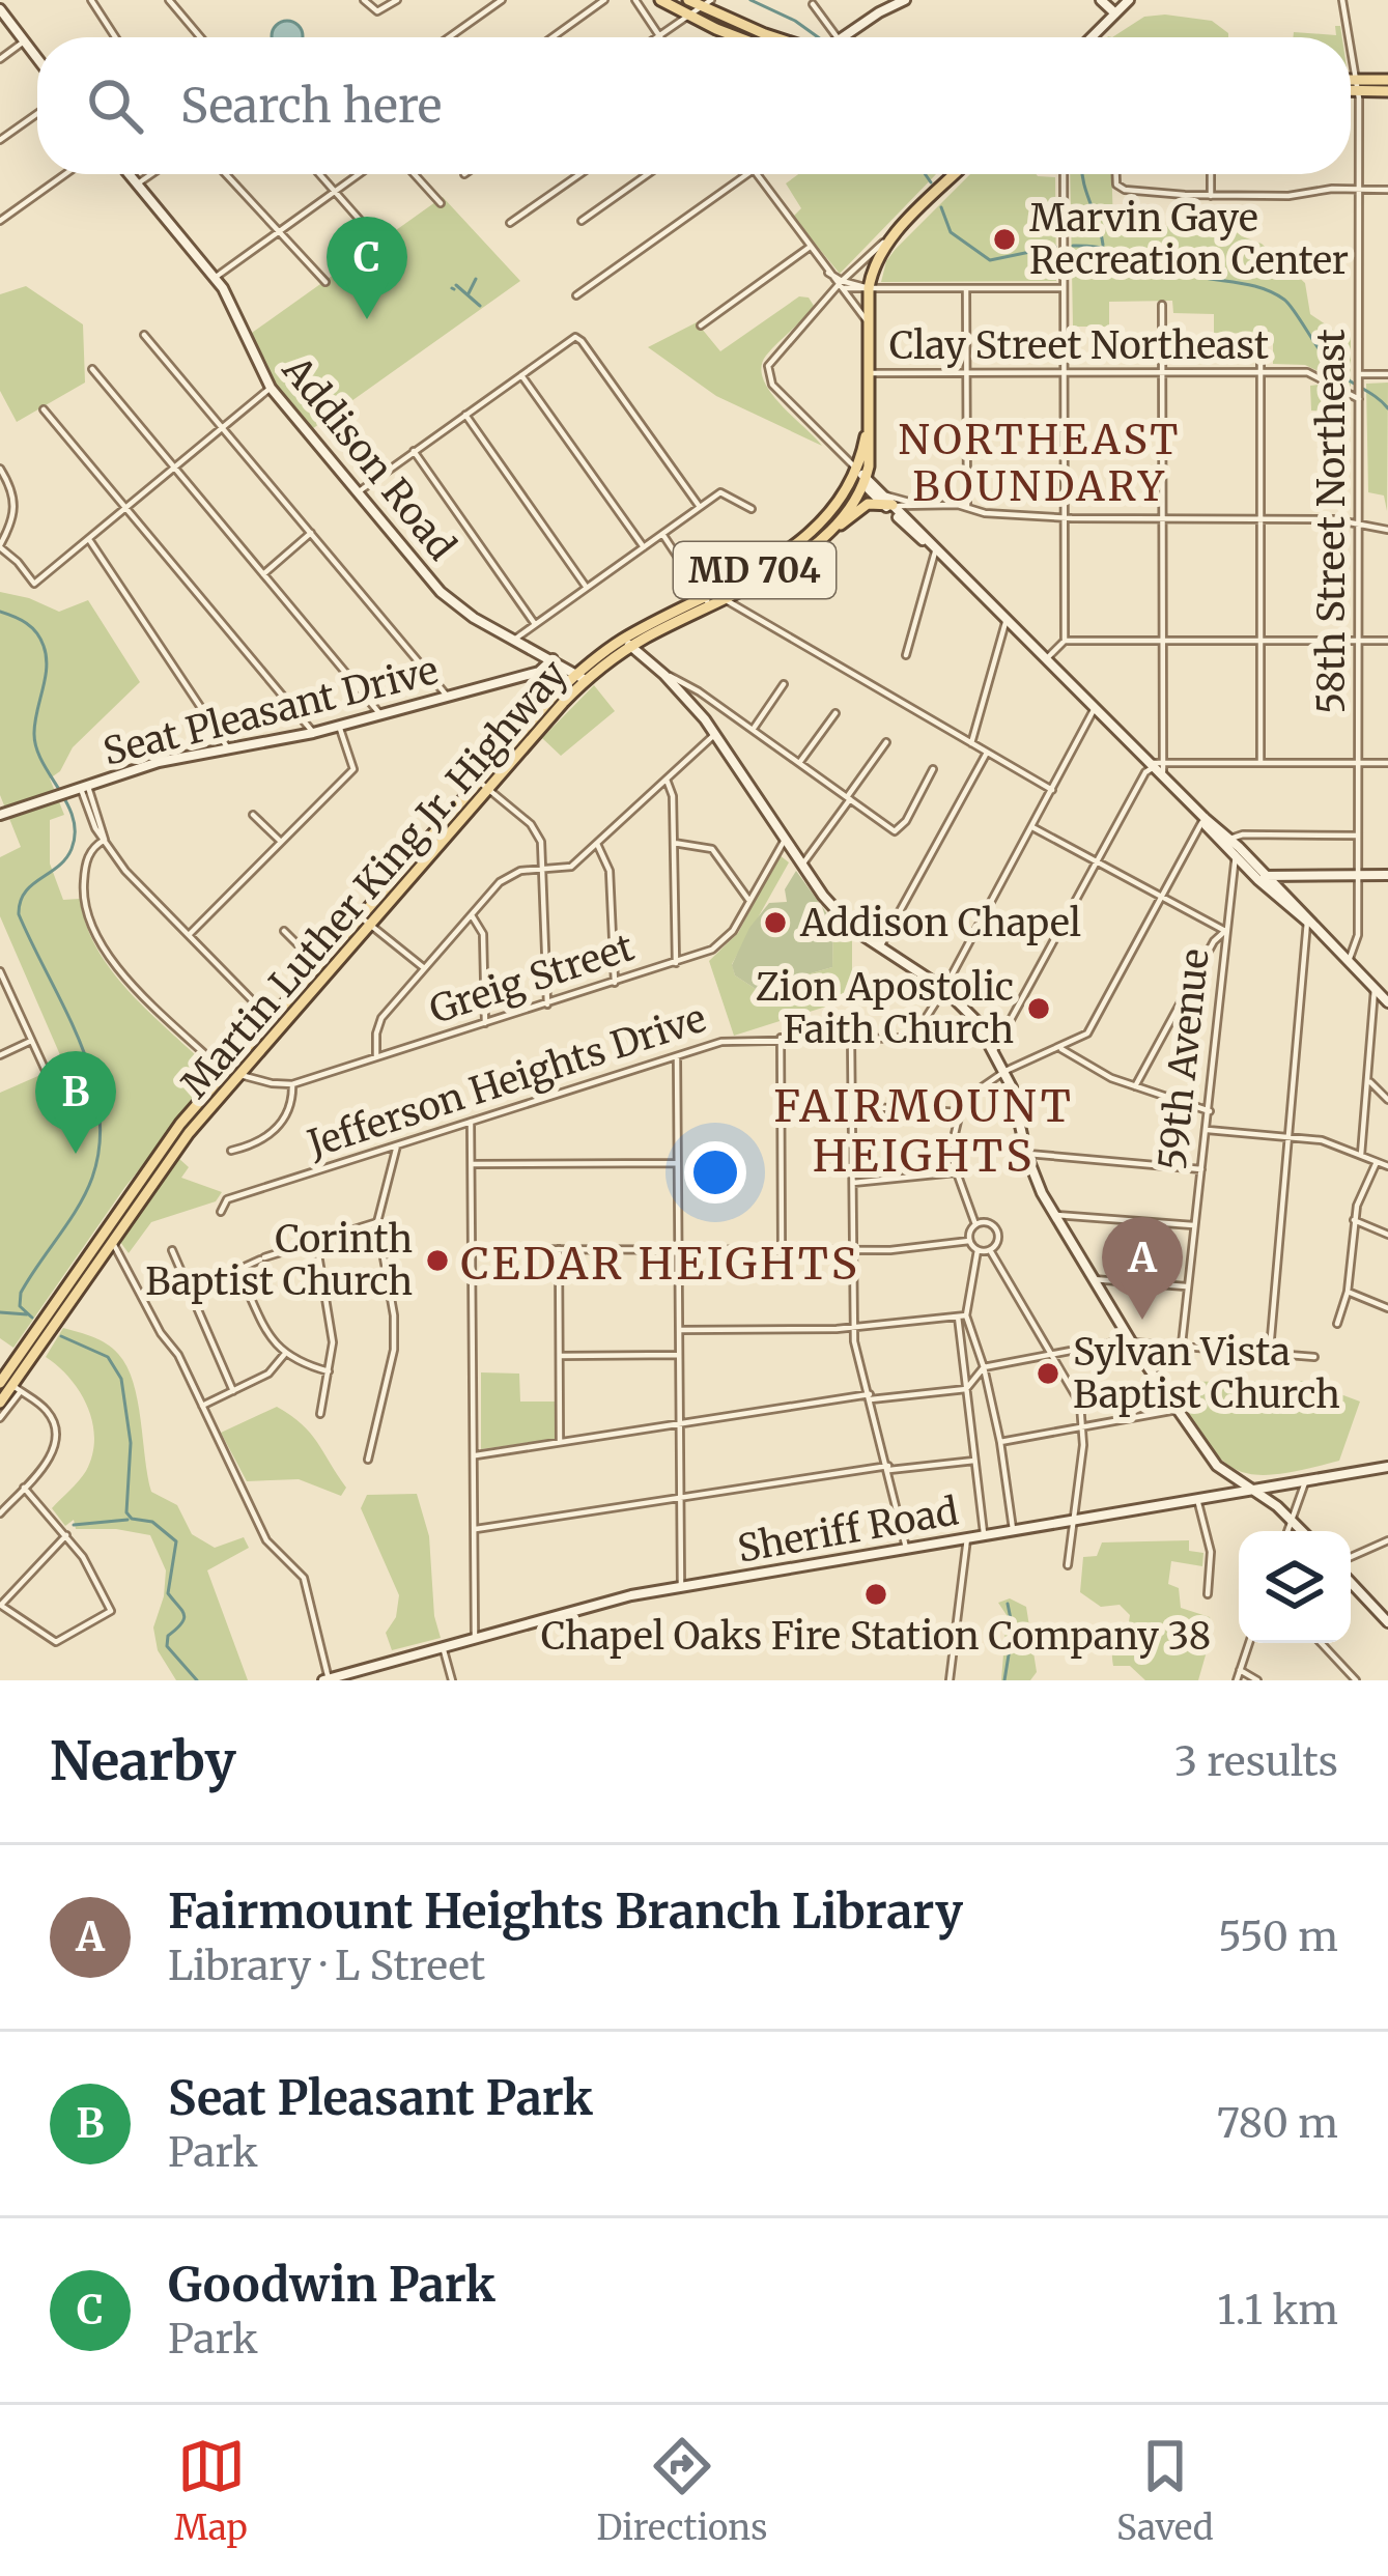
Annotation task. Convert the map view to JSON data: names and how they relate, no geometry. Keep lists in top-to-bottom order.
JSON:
{
  "streets": {
    "main road": [
      "Addison Road",
      "MD 704",
      "Seat Pleasant Drive",
      "Martin Luther King Jr. Highway",
      "Sheriff Road"
    ],
    "street": [
      "Clay Street Northeast",
      "58th Street Northeast",
      "Greig Street",
      "59th Avenue",
      "Jefferson Heights Drive"
    ]
  },
  "crossings": [
    ["Clay Street Northeast", "58th Street Northeast"],
    ["Addison Road", "Seat Pleasant Drive"],
    ["Addison Road", "Martin Luther King Jr. Highway"],
    ["Martin Luther King Jr. Highway", "Greig Street"]
  ],
  "districts": ["NORTHEAST BOUNDARY", "FAIRMOUNT HEIGHTS", "CEDAR HEIGHTS"],
  "places": [
    "Marvin Gaye Recreation Center",
    "Addison Chapel",
    "Zion Apostolic Faith Church",
    "Corinth Baptist Church",
    "Sylvan Vista Baptist Church",
    "Chapel Oaks Fire Station Company 38"
  ],
  "page": {
    "search": "Search here",
    "pins": ["C", "B", "A"],
    "heading": ["Nearby", "3 results"],
    "list": [
      {
        "mark": "A",
        "name": "Fairmount Heights Branch Library",
        "note": "Library · L Street",
        "value": "550 m"
      },
      {
        "mark": "B",
        "name": "Seat Pleasant Park",
        "note": "Park",
        "value": "780 m"
      },
      {
        "mark": "C",
        "name": "Goodwin Park",
        "note": "Park",
        "value": "1.1 km"
      }
    ],
    "nav": ["Map", "Directions", "Saved"]
  }
}
